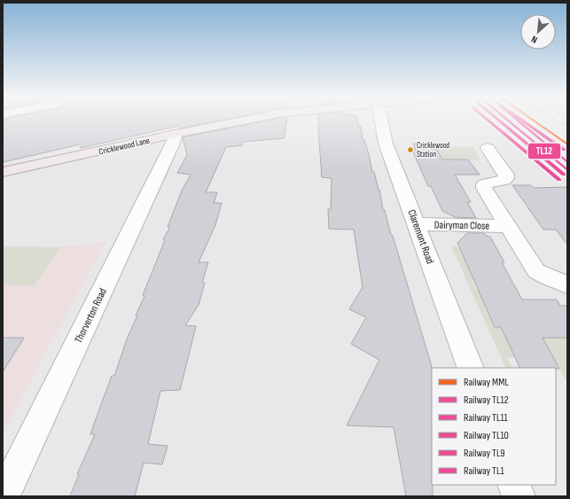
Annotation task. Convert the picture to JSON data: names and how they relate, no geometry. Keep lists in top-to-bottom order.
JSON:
{
  "streets": {
    "main road": ["Cricklewood Lane"],
    "street": ["Dairyman Close", "Claremont Road", "Thorverton Road"]
  },
  "crossings": [
    ["Cricklewood Lane", "Thorverton Road"],
    ["Dairyman Close", "Claremont Road"]
  ],
  "places": ["Cricklewood Station"],
  "lines": [
    "rail line MML",
    "rail line TL12",
    "rail line TL11",
    "rail line TL10",
    "rail line TL9",
    "rail line TL1"
  ],
  "legend": [
    "Railway MML",
    "Railway TL12",
    "Railway TL11",
    "Railway TL10",
    "Railway TL9",
    "Railway TL1"
  ],
  "north": "bottom left"
}
